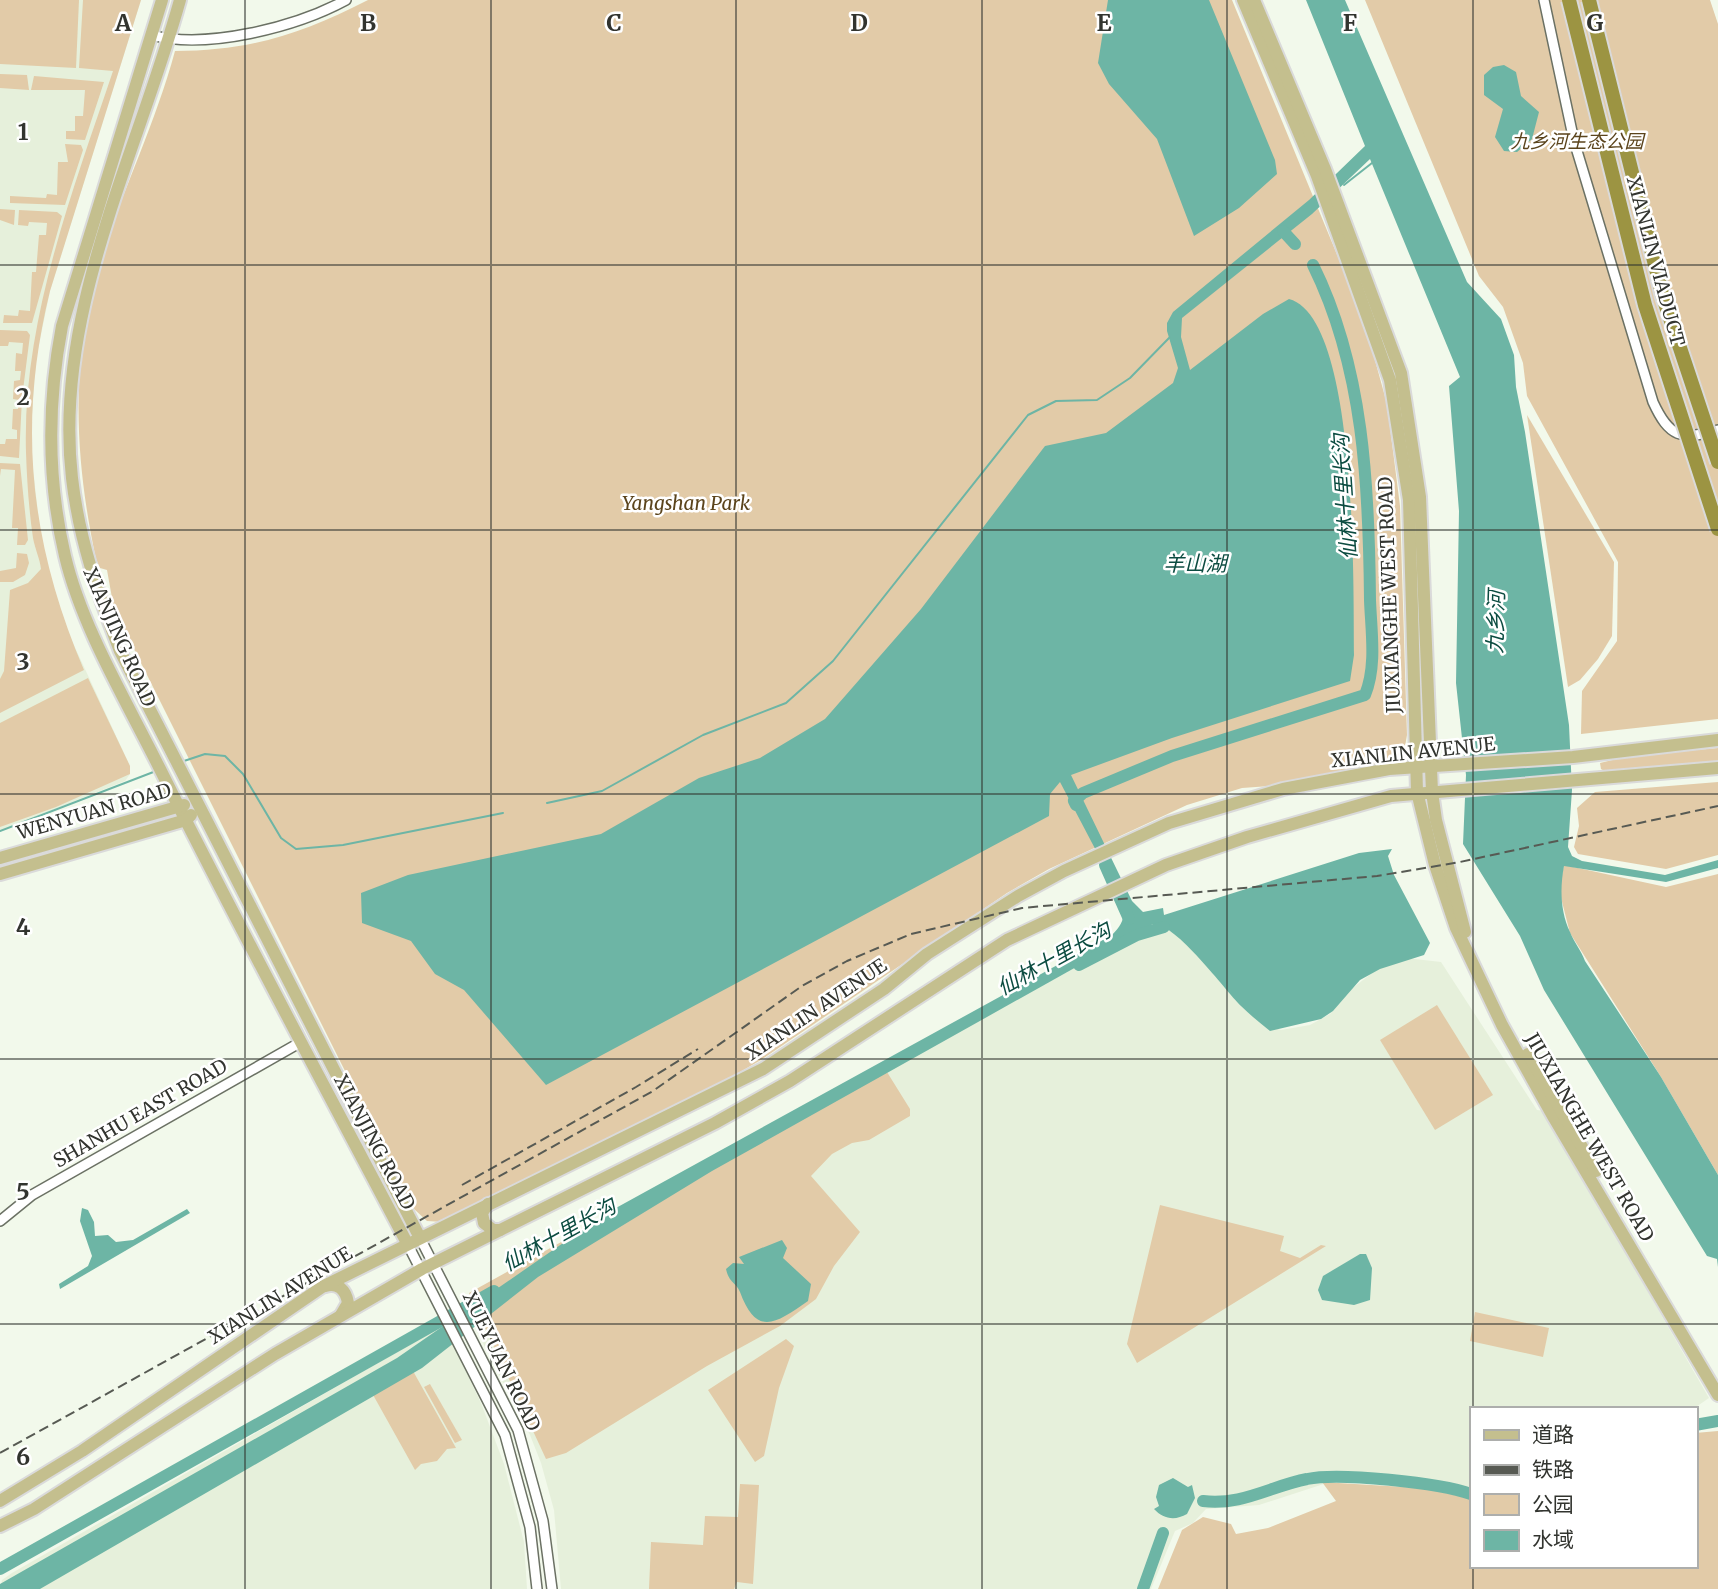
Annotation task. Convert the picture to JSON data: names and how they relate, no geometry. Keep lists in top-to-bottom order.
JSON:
{
  "streets": {
    "highway": ["XIANLIN VIADUCT"],
    "main road": [
      "JIUXIANGHE WEST ROAD",
      "XIANJING ROAD",
      "XIANLIN AVENUE",
      "WENYUAN ROAD"
    ],
    "street": ["SHANHU EAST ROAD", "XUEYUAN ROAD"]
  },
  "crossings": [
    ["JIUXIANGHE WEST ROAD", "XIANLIN AVENUE"],
    ["XIANJING ROAD", "XIANLIN AVENUE"],
    ["XIANJING ROAD", "WENYUAN ROAD"],
    ["XIANJING ROAD", "SHANHU EAST ROAD"],
    ["XIANJING ROAD", "XUEYUAN ROAD"],
    ["XIANLIN AVENUE", "XUEYUAN ROAD"]
  ],
  "water": ["仙林十里长沟", "羊山湖", "九乡河"],
  "parks": ["九乡河生态公园", "Yangshan Park"],
  "legend": [
    "道路",
    "铁路",
    "公园",
    "水域"
  ],
  "grid": {
    "columns": [
      "A",
      "B",
      "C",
      "D",
      "E",
      "F",
      "G"
    ],
    "rows": [
      "1",
      "2",
      "3",
      "4",
      "5",
      "6"
    ]
  }
}
